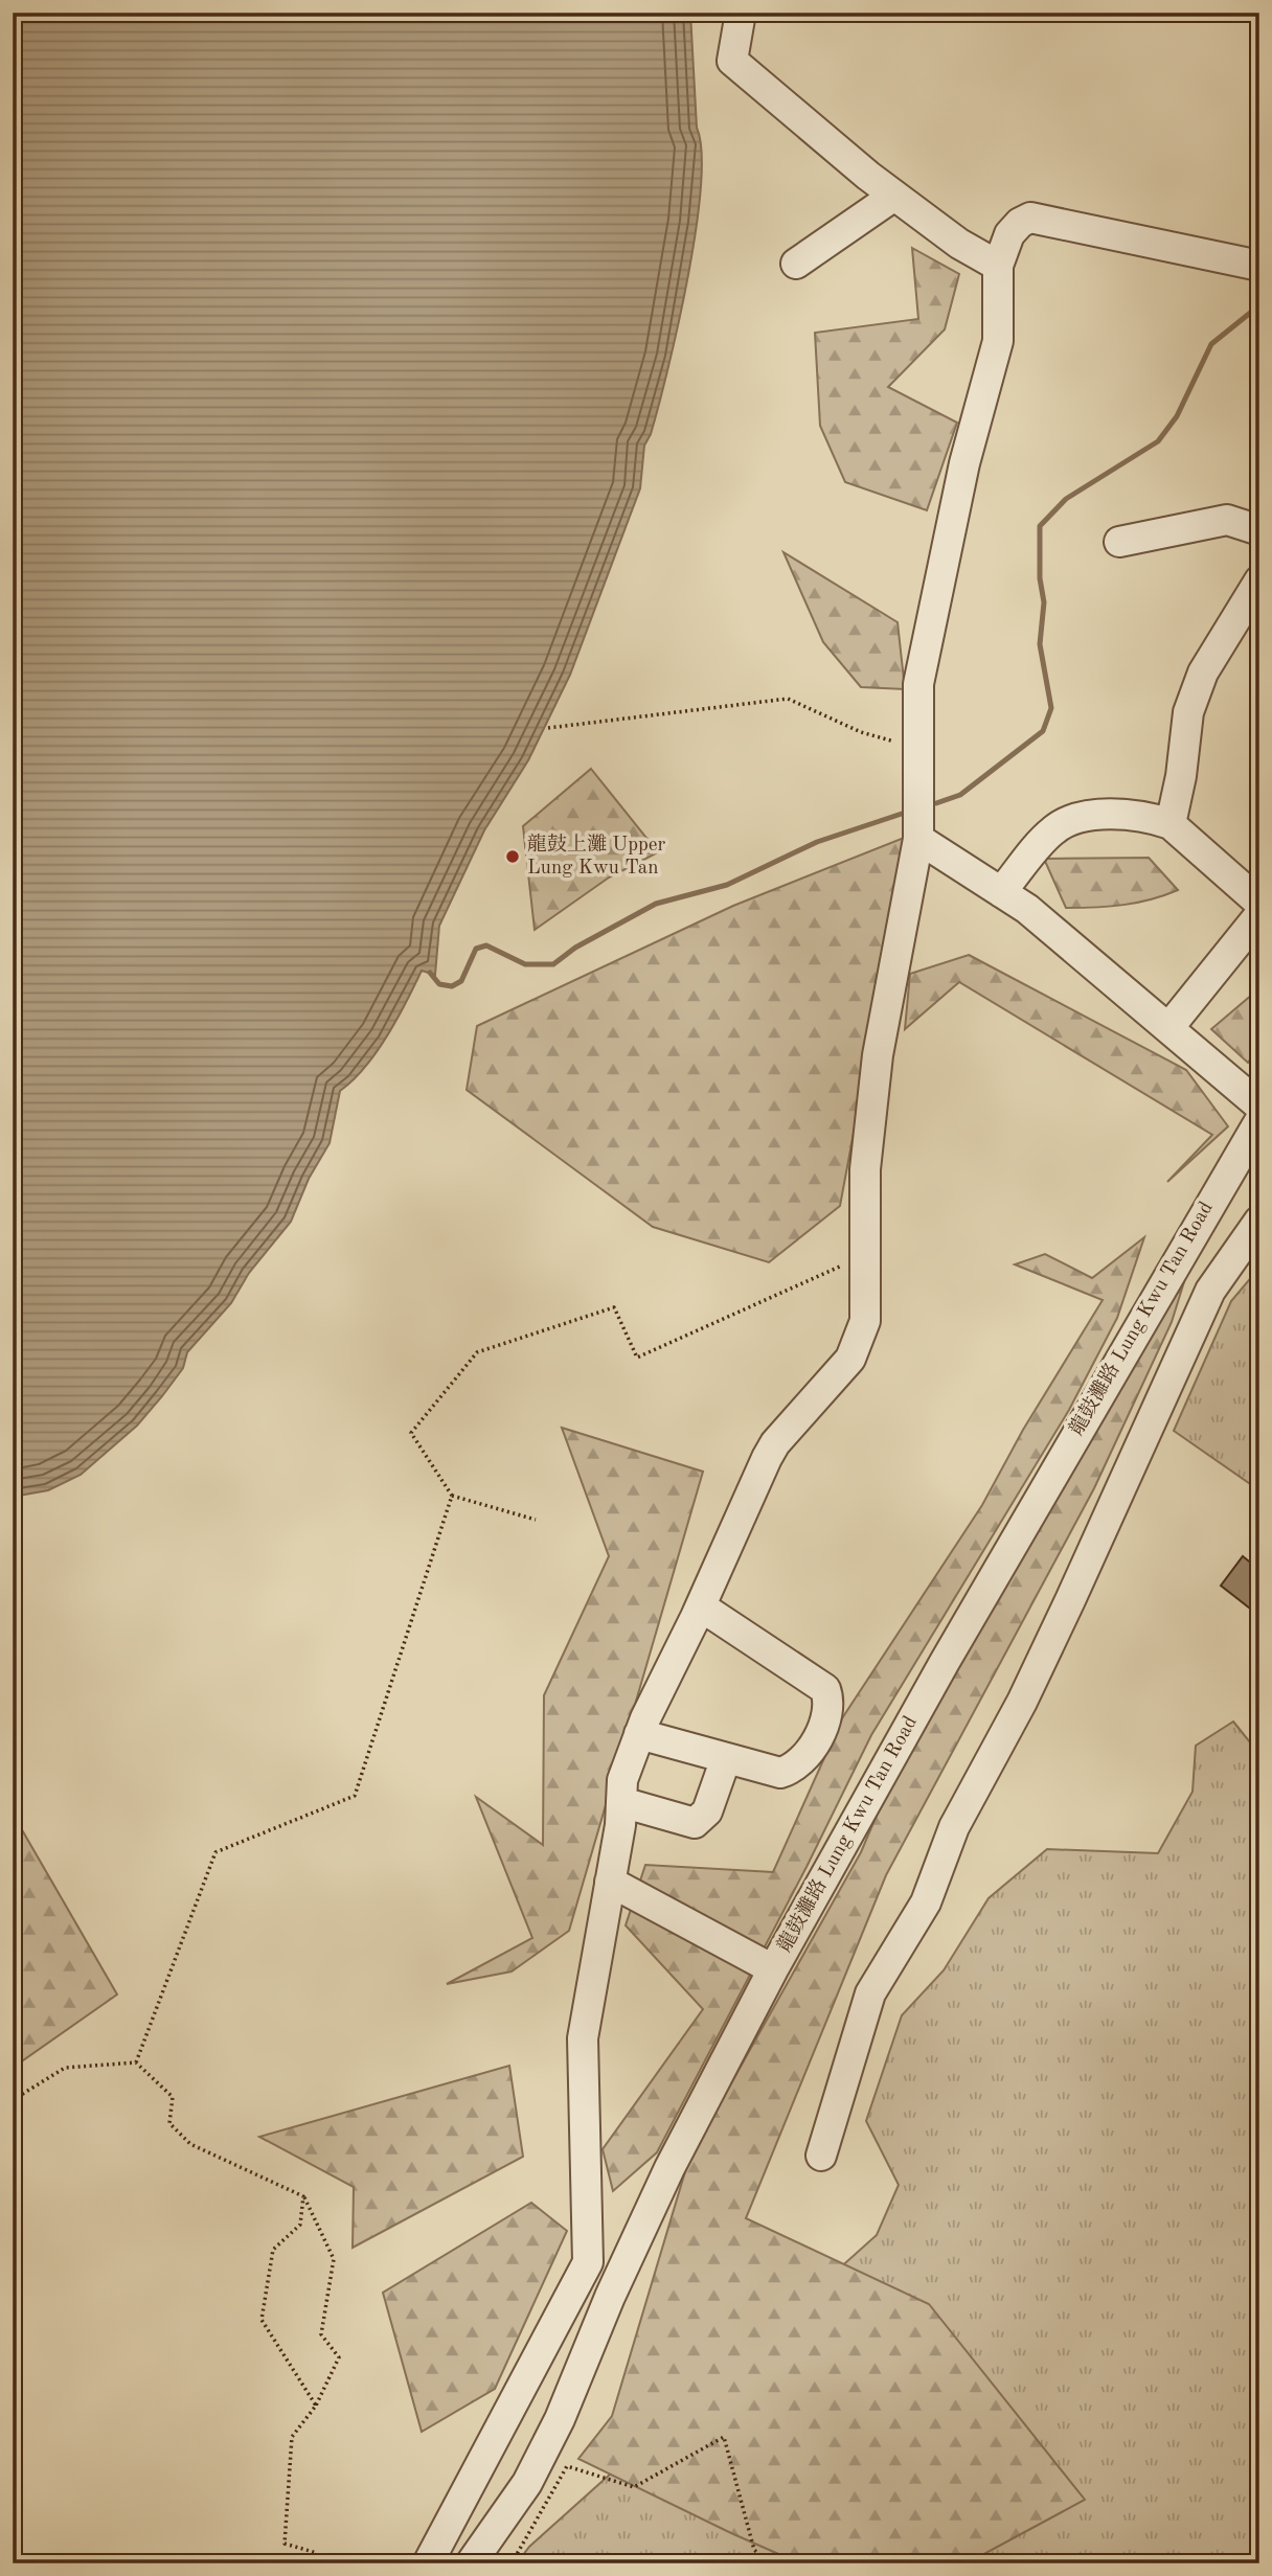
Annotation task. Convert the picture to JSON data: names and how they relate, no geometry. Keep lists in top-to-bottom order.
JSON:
{
  "streets": {
    "street": ["龍鼓灘路 Lung Kwu Tan Road"]
  },
  "places": ["龍鼓上灘 Upper Lung Kwu Tan"]
}
